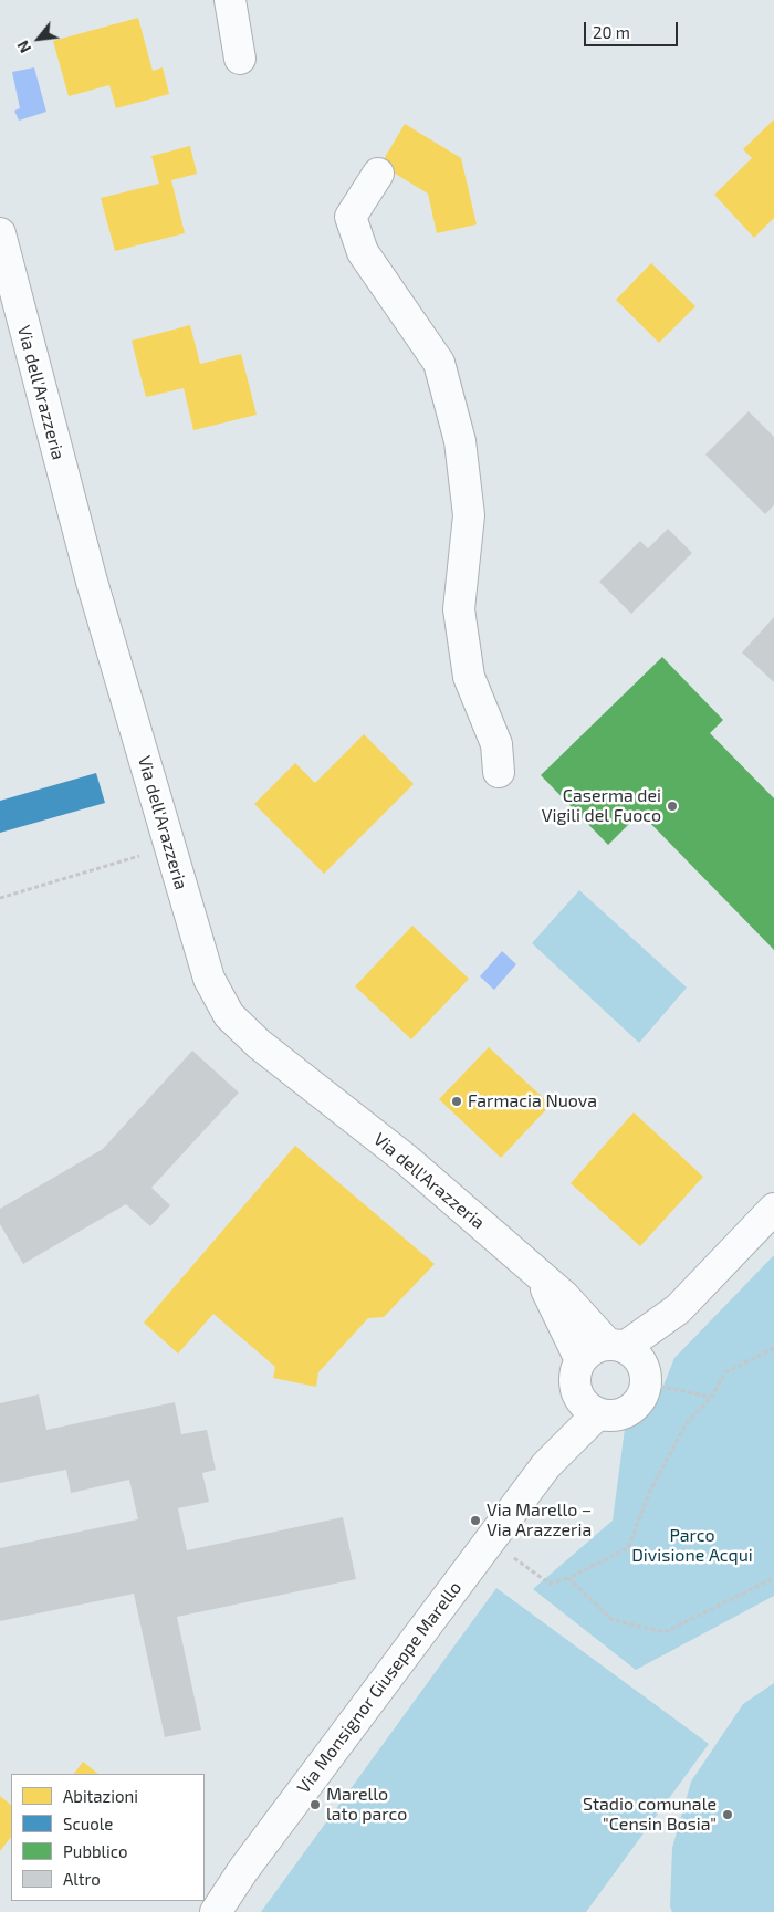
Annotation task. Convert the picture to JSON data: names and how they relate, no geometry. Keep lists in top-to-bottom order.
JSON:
{
  "streets": {
    "street": ["Via dell'Arazzeria", "Via Monsignor Giuseppe Marello"]
  },
  "crossings": [
    ["Via dell'Arazzeria", "Via Monsignor Giuseppe Marello"]
  ],
  "parks": ["Parco Divisione Acqui"],
  "places": [
    "Caserma dei Vigili del Fuoco",
    "Farmacia Nuova",
    "Via Marello – Via Arazzeria",
    "Marello lato parco",
    "Stadio comunale \"Censin Bosia\""
  ],
  "legend": [
    "Abitazioni",
    "Scuole",
    "Pubblico",
    "Altro"
  ],
  "scale_bar": "20 m",
  "north": "bottom left"
}
